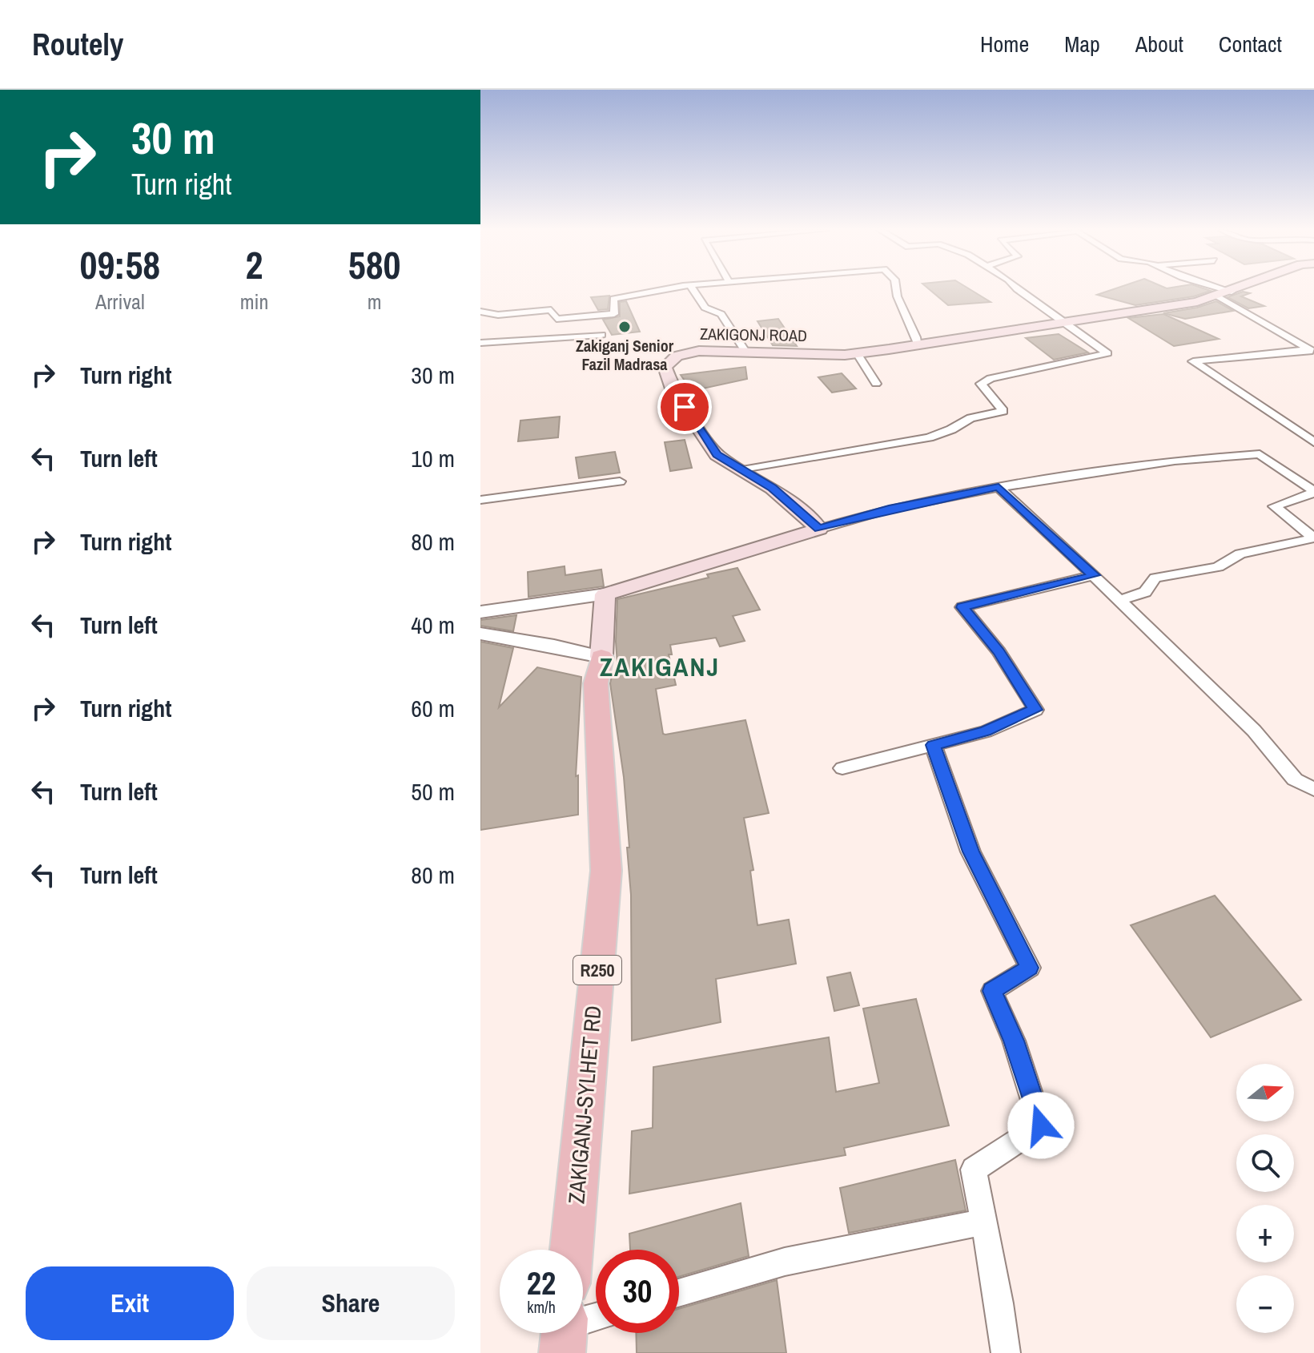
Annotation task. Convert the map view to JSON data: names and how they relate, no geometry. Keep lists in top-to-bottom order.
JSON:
{
  "streets": {
    "main road": ["ZAKIGONJ ROAD", "R250", "ZAKIGANJ-SYLHET RD"]
  },
  "districts": ["ZAKIGANJ"],
  "places": ["Zakiganj Senior Fazil Madrasa"],
  "north": "right",
  "page": {
    "header": "Routely",
    "nav": [
      "Home",
      "Map",
      "About",
      "Contact"
    ],
    "turn": ["30 m", "Turn right"],
    "eta": [
      "09:58",
      "Arrival",
      "2",
      "min",
      "580",
      "m"
    ],
    "list": [
      {
        "name": "Turn right",
        "value": "30 m"
      },
      {
        "name": "Turn left",
        "value": "10 m"
      },
      {
        "name": "Turn right",
        "value": "80 m"
      },
      {
        "name": "Turn left",
        "value": "40 m"
      },
      {
        "name": "Turn right",
        "value": "60 m"
      },
      {
        "name": "Turn left",
        "value": "50 m"
      },
      {
        "name": "Turn left",
        "value": "80 m"
      }
    ],
    "map_buttons": ["+", "−"],
    "speed": "22 km/h",
    "limit": "30",
    "buttons": ["Exit", "Share"]
  }
}
